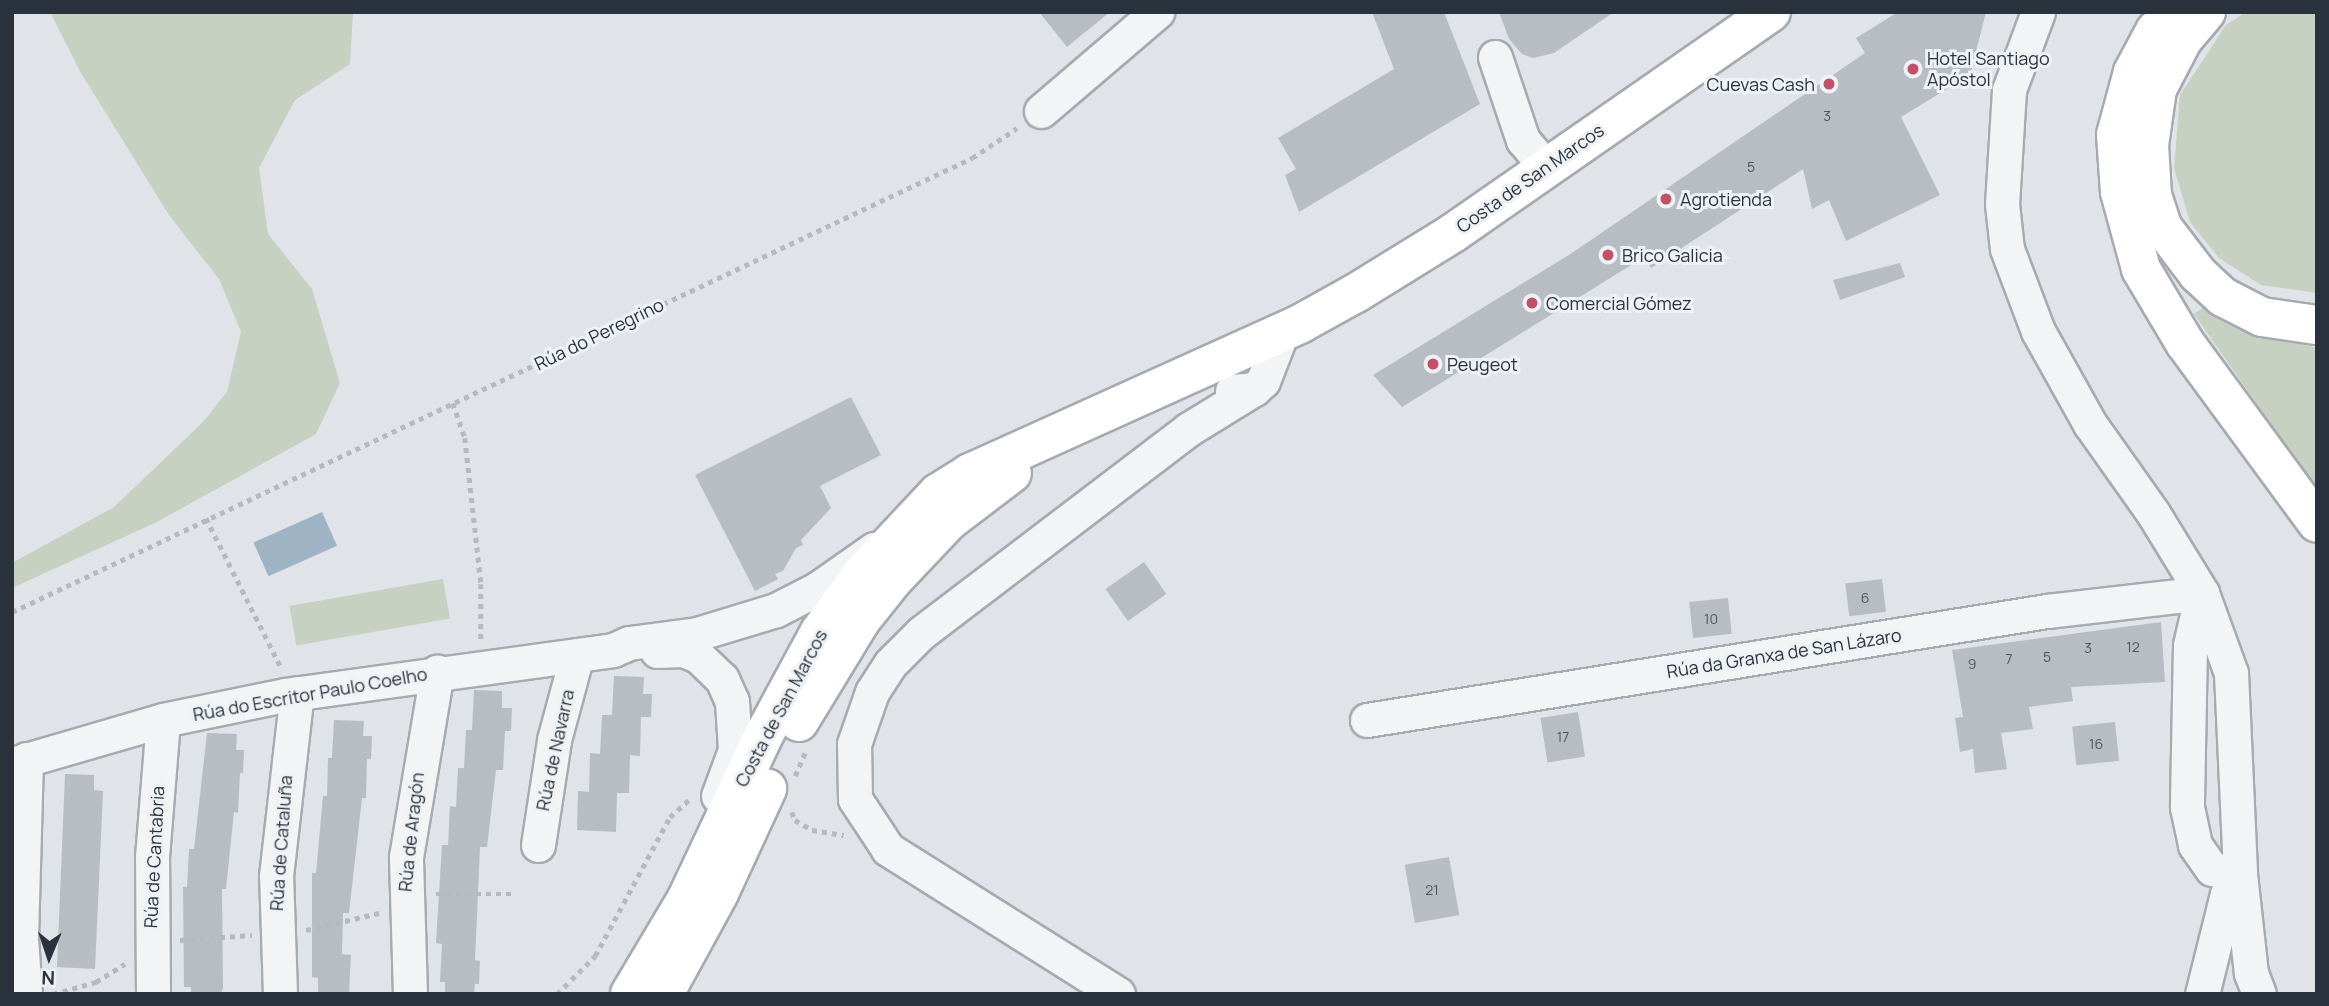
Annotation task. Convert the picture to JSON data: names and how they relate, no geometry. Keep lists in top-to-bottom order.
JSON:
{
  "streets": {
    "main road": ["Costa de San Marcos"],
    "street": [
      "Rúa da Granxa de San Lázaro",
      "Rúa do Escritor Paulo Coelho",
      "Rúa de Navarra",
      "Rúa de Aragón",
      "Rúa de Cataluña",
      "Rúa de Cantabria"
    ],
    "path": ["Rúa do Peregrino"]
  },
  "crossings": [
    ["Costa de San Marcos", "Rúa do Escritor Paulo Coelho"],
    ["Rúa do Escritor Paulo Coelho", "Rúa de Navarra"],
    ["Rúa do Escritor Paulo Coelho", "Rúa de Aragón"],
    ["Rúa do Escritor Paulo Coelho", "Rúa de Cataluña"],
    ["Rúa do Escritor Paulo Coelho", "Rúa de Cantabria"]
  ],
  "places": [
    "Hotel Santiago Apóstol",
    "Cuevas Cash",
    "Agrotienda",
    "Brico Galicia",
    "Comercial Gómez",
    "Peugeot"
  ],
  "house_numbers": [
    "3",
    "5",
    "6",
    "10",
    "12",
    "3",
    "5",
    "7",
    "9",
    "17",
    "16",
    "21"
  ],
  "north": "bottom"
}
